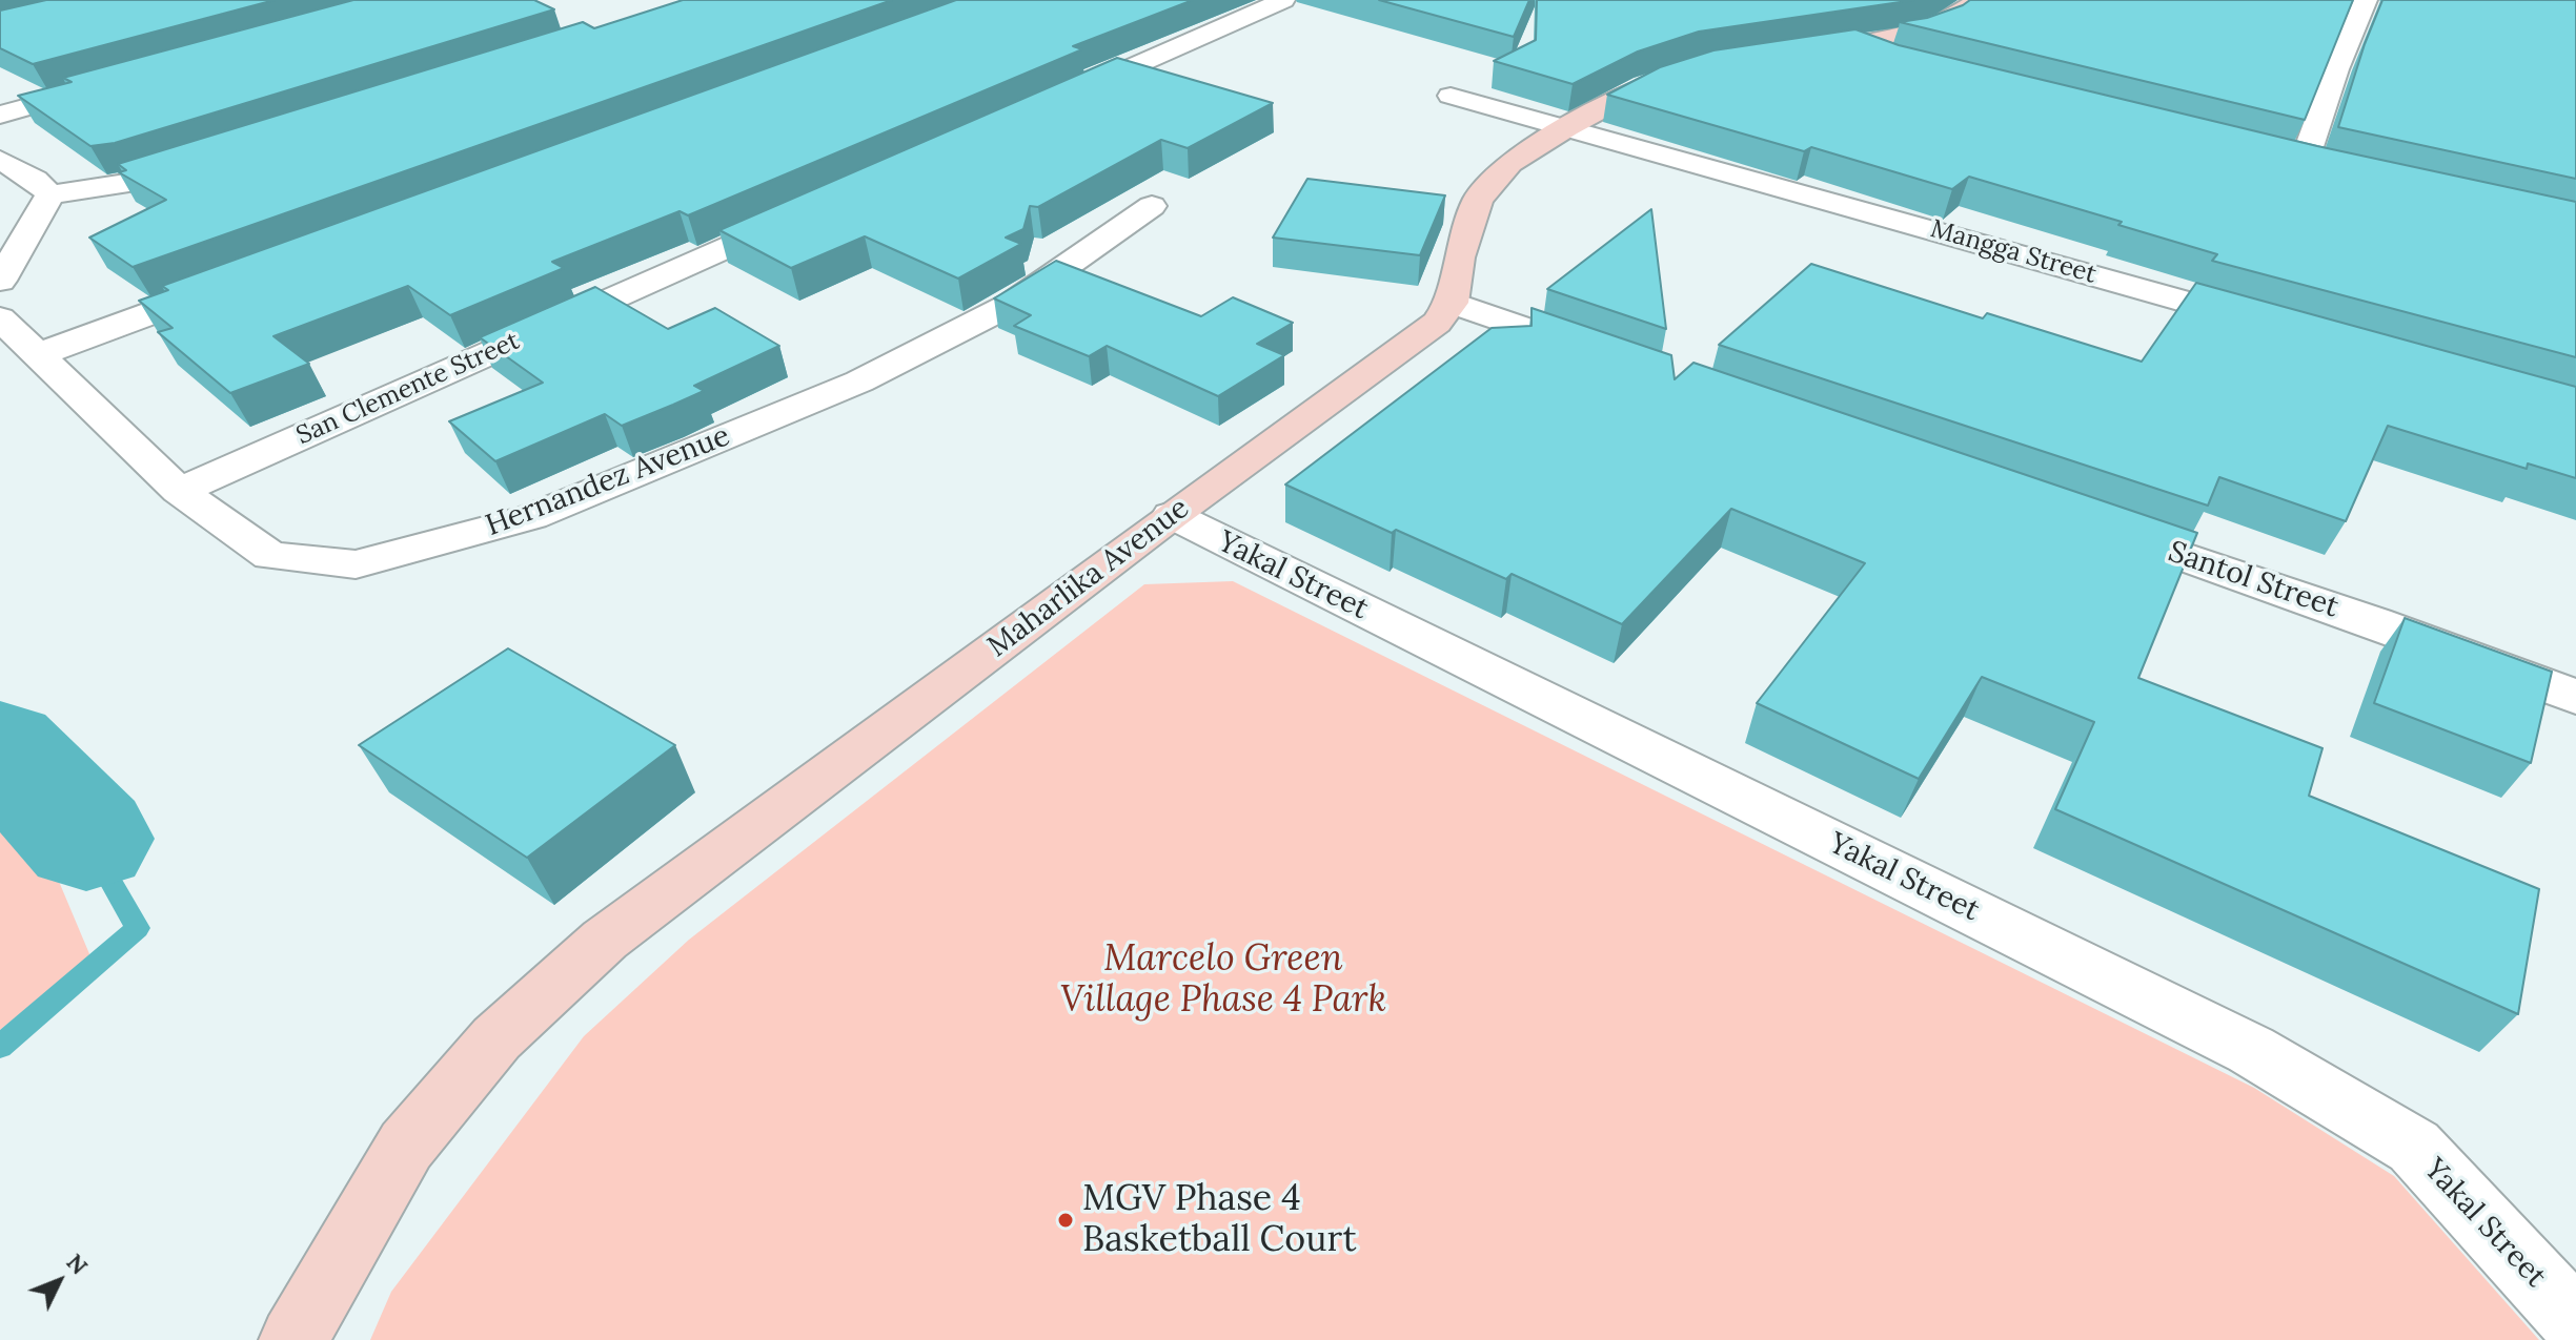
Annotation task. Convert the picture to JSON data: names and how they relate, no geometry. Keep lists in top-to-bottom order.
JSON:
{
  "streets": {
    "street": [
      "Mangga Street",
      "San Clemente Street",
      "Hernandez Avenue",
      "Yakal Street",
      "Maharlika Avenue",
      "Santol Street"
    ]
  },
  "crossings": [
    ["San Clemente Street", "Hernandez Avenue"],
    ["Yakal Street", "Maharlika Avenue"]
  ],
  "parks": ["Marcelo Green Village Phase 4 Park"],
  "places": ["MGV Phase 4 Basketball Court"],
  "north": "top right"
}
